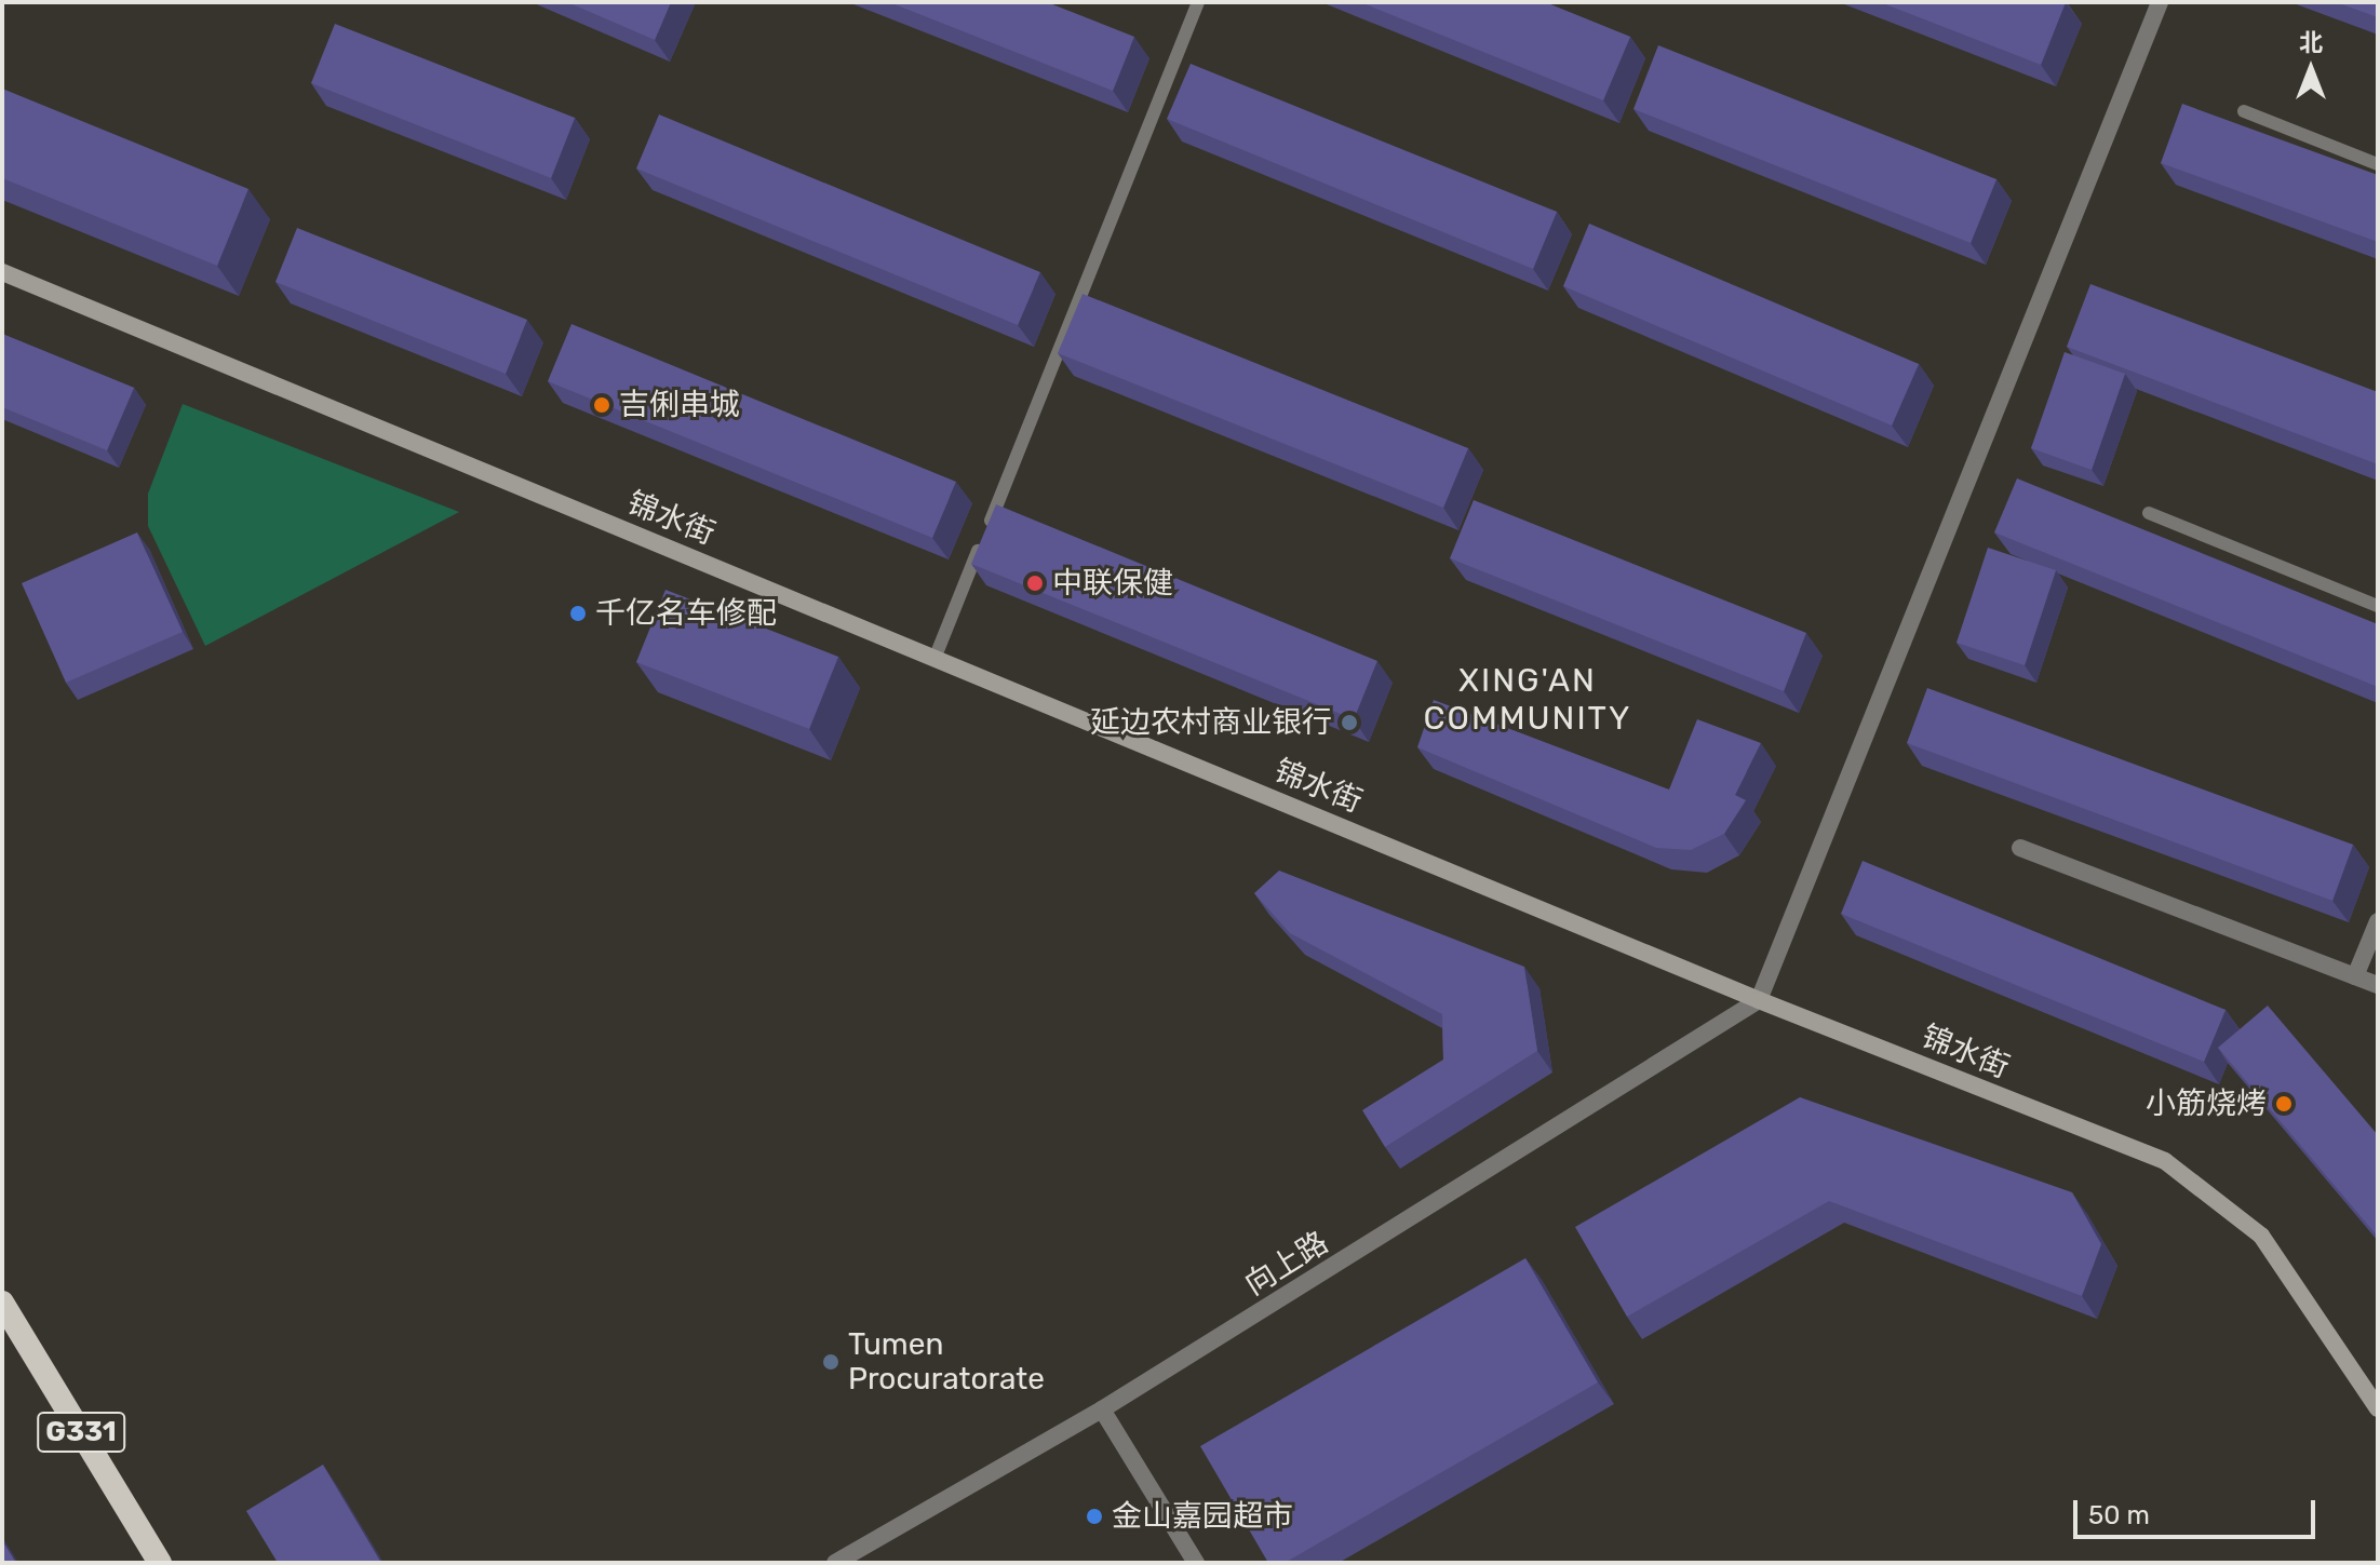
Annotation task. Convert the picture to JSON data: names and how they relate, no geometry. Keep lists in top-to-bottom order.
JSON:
{
  "streets": {
    "highway": ["G331"],
    "main road": ["锦水街"],
    "street": ["向上路"]
  },
  "crossings": [
    ["锦水街", "向上路"]
  ],
  "districts": ["XING'AN COMMUNITY"],
  "places": [
    "吉俐串城",
    "中联保健",
    "千亿名车修配",
    "延边农村商业银行",
    "小筋烧烤",
    "Tumen Procuratorate",
    "金山嘉园超市"
  ],
  "scale_bar": "50 m",
  "north": "top"
}
